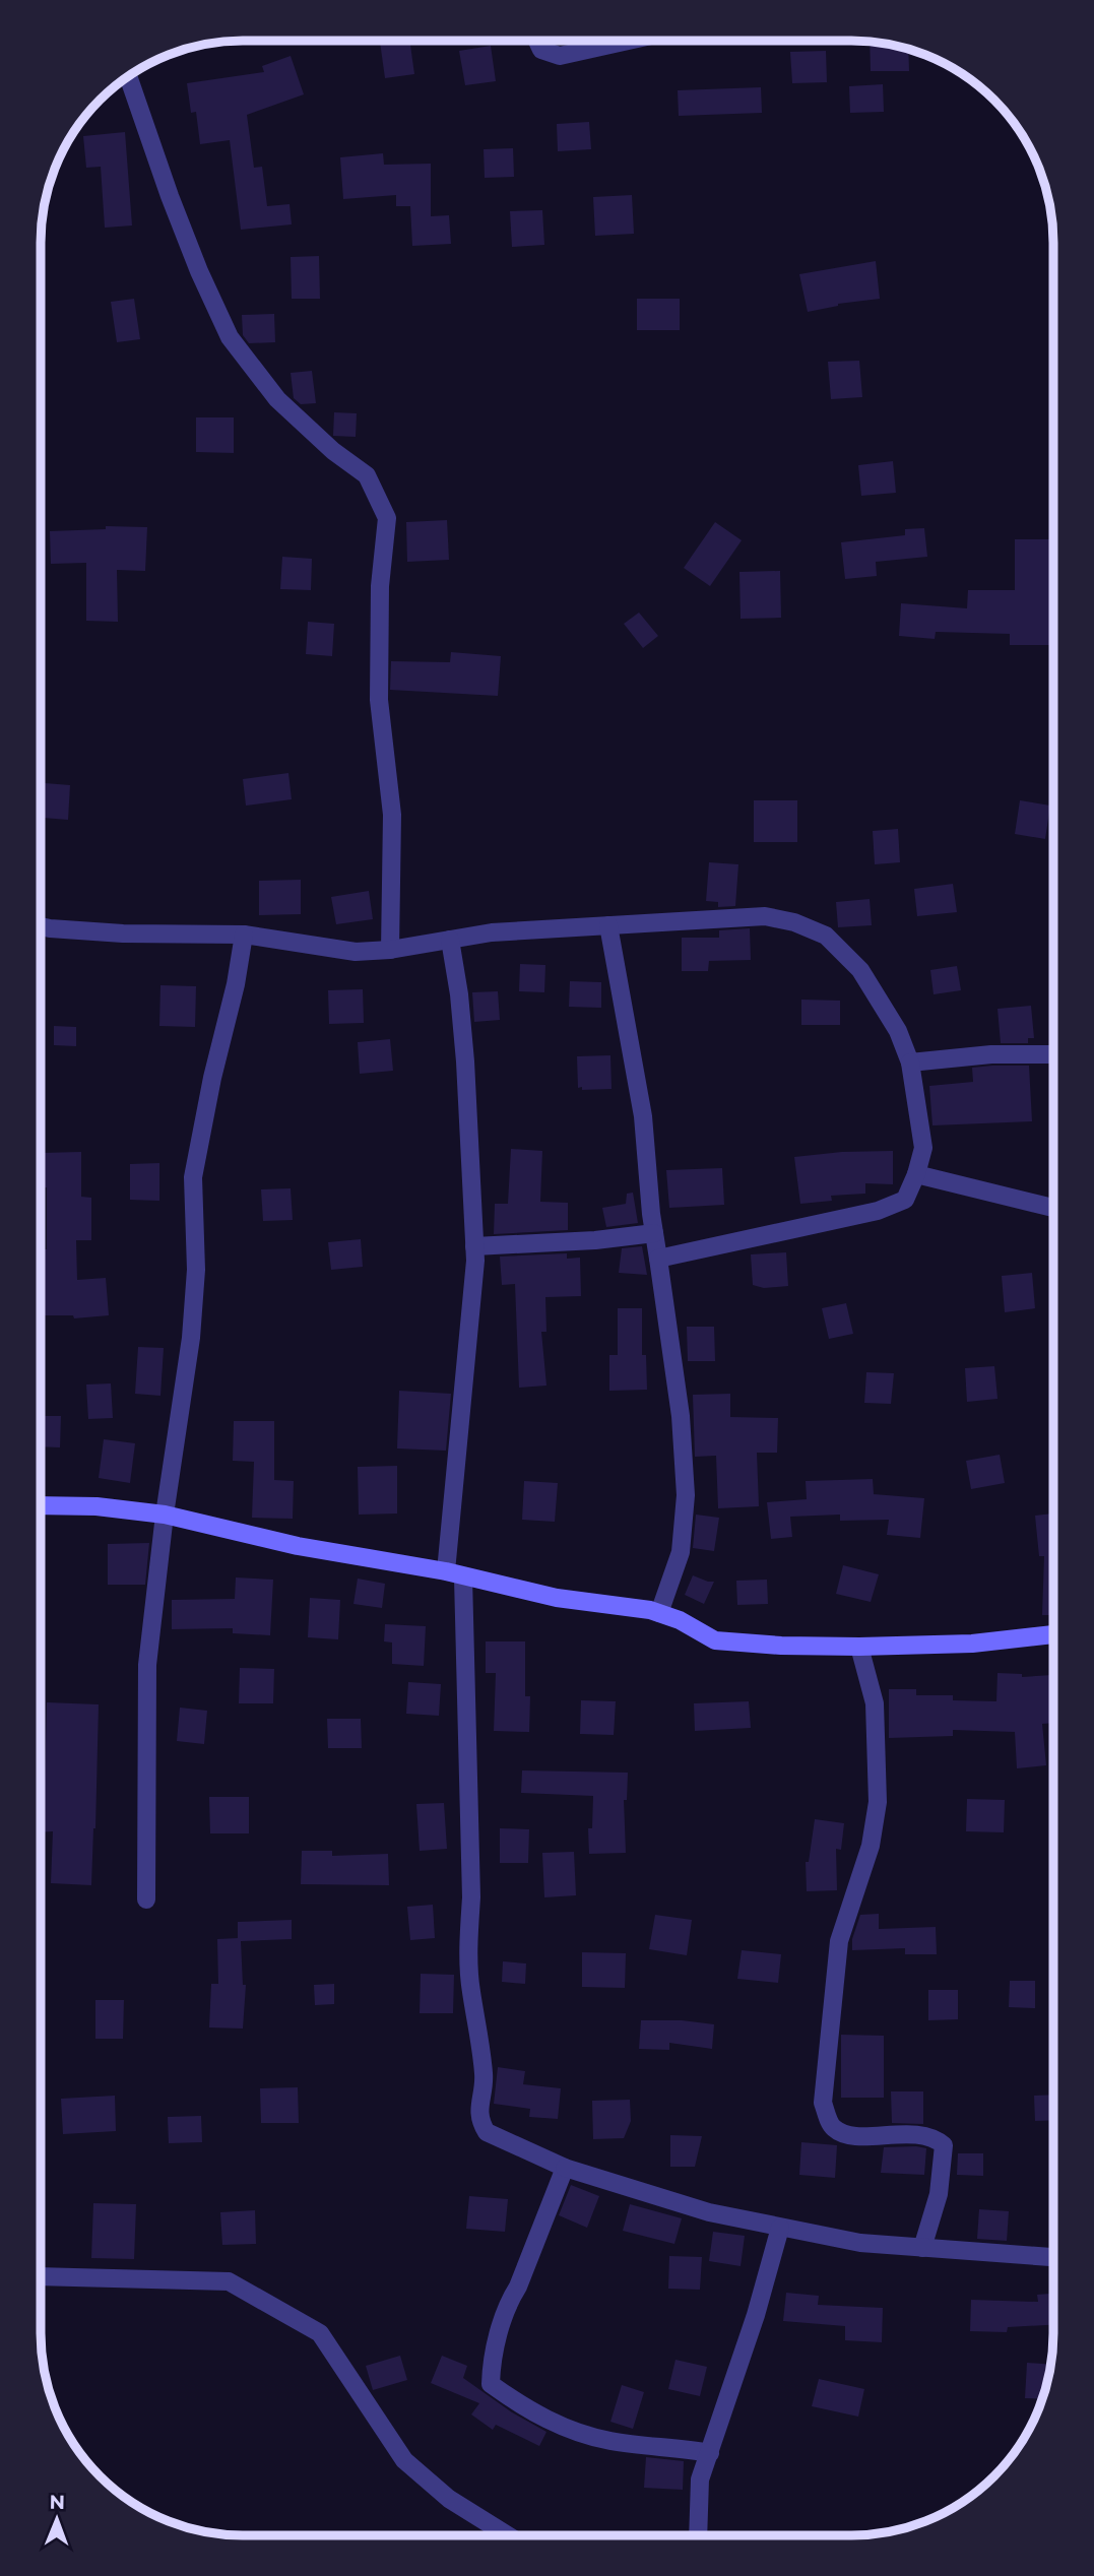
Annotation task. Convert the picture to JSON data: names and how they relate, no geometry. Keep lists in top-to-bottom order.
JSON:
{
  "north": "top"
}
